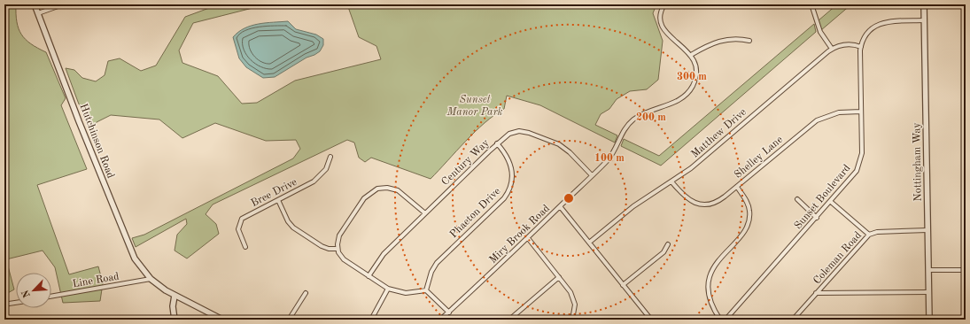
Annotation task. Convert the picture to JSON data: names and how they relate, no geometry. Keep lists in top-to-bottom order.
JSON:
{
  "streets": {
    "street": [
      "Matthew Drive",
      "Hutchinson Road",
      "Shelley Lane",
      "Century Way",
      "Nottingham Way",
      "Bree Drive",
      "Sunset Boulevard",
      "Phaeton Drive",
      "Miry Brook Road",
      "Coleman Road",
      "Line Road"
    ]
  },
  "crossings": [
    ["Matthew Drive", "Shelley Lane"],
    ["Matthew Drive", "Sunset Boulevard"],
    ["Hutchinson Road", "Line Road"],
    ["Shelley Lane", "Sunset Boulevard"],
    ["Century Way", "Phaeton Drive"],
    ["Century Way", "Miry Brook Road"],
    ["Nottingham Way", "Sunset Boulevard"],
    ["Nottingham Way", "Coleman Road"]
  ],
  "parks": ["Sunset Manor Park"],
  "north": "bottom left",
  "rings": ["300 m", "200 m", "100 m"]
}
